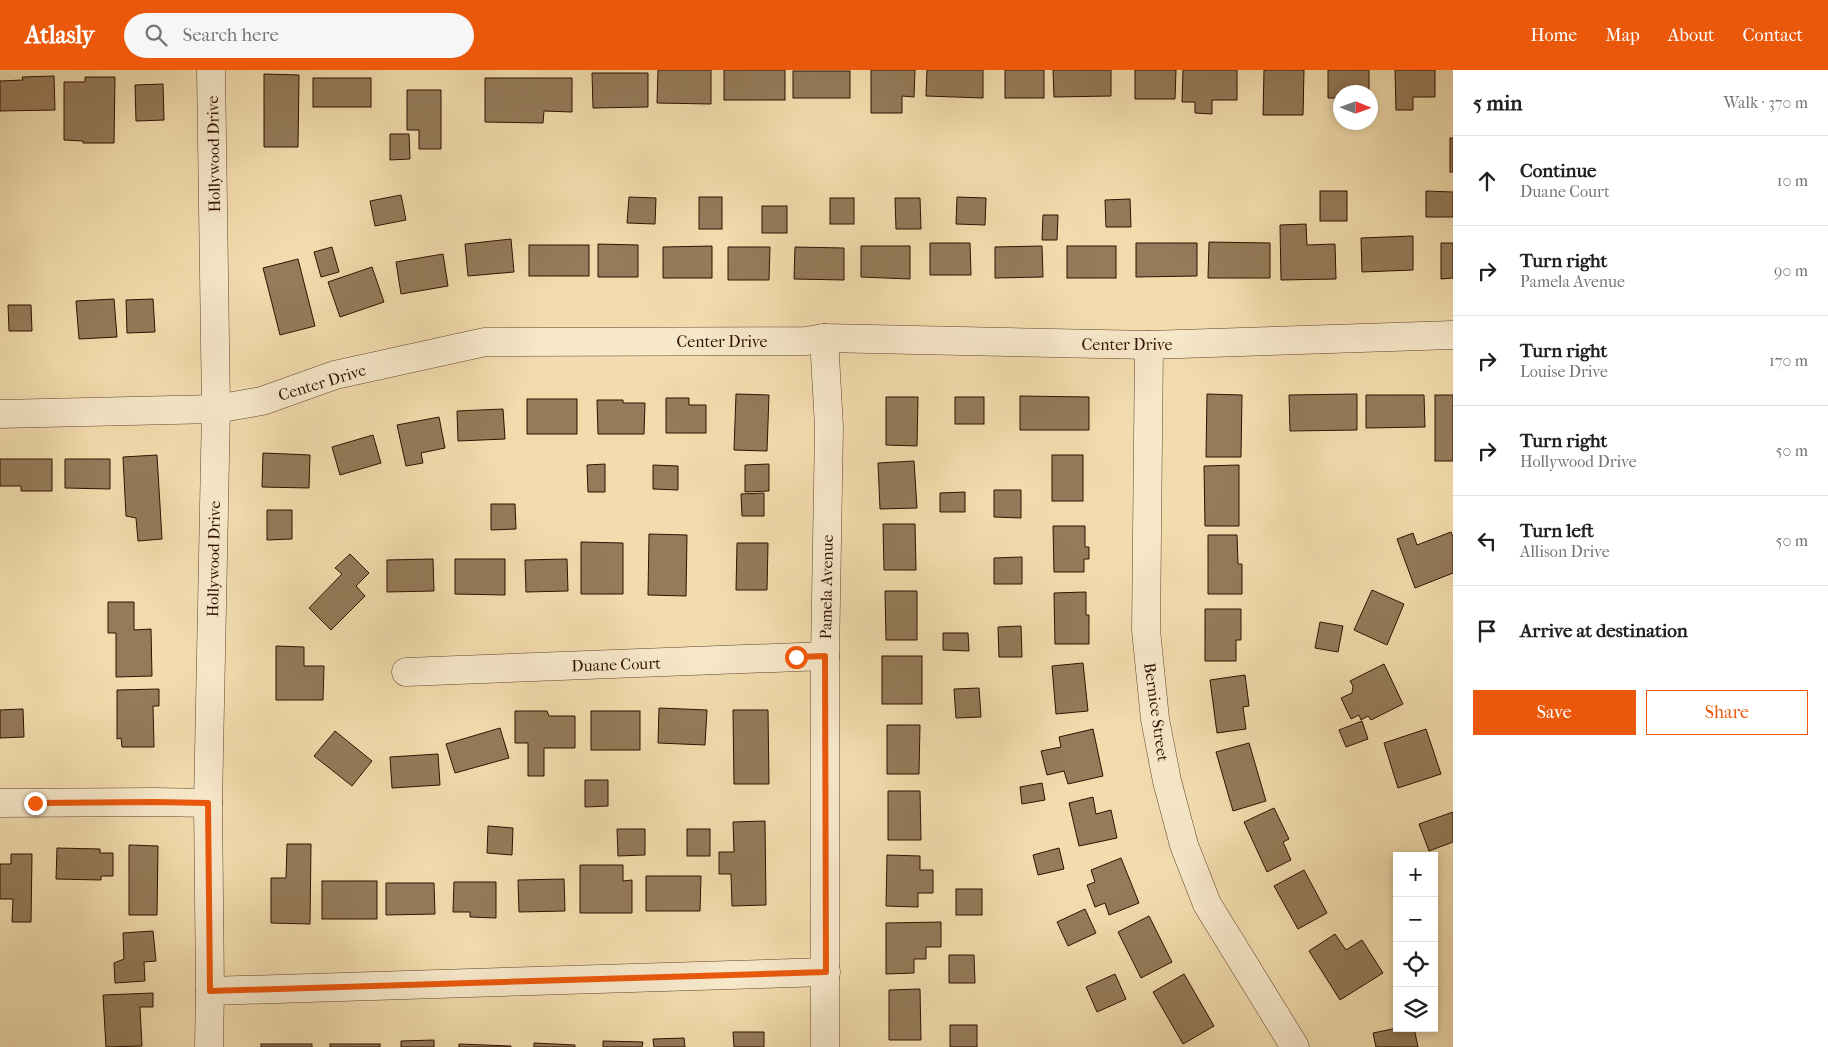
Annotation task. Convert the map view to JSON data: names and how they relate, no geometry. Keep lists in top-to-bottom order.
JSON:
{
  "streets": {
    "street": [
      "Hollywood Drive",
      "Center Drive",
      "Pamela Avenue",
      "Duane Court",
      "Bernice Street"
    ]
  },
  "crossings": [
    ["Hollywood Drive", "Center Drive"],
    ["Center Drive", "Pamela Avenue"],
    ["Center Drive", "Bernice Street"],
    ["Pamela Avenue", "Duane Court"]
  ],
  "north": "right",
  "page": {
    "header": "Atlasly",
    "search": "Search here",
    "nav": [
      "Home",
      "Map",
      "About",
      "Contact"
    ],
    "heading": ["5 min", "Walk · 370 m"],
    "list": [
      ["Continue", "Duane Court", "10 m"],
      ["Turn right", "Pamela Avenue", "90 m"],
      ["Turn right", "Louise Drive", "170 m"],
      ["Turn right", "Hollywood Drive", "50 m"],
      ["Turn left", "Allison Drive", "50 m"],
      "Arrive at destination"
    ],
    "buttons": ["Save", "Share"],
    "map_buttons": ["+", "−"]
  }
}
